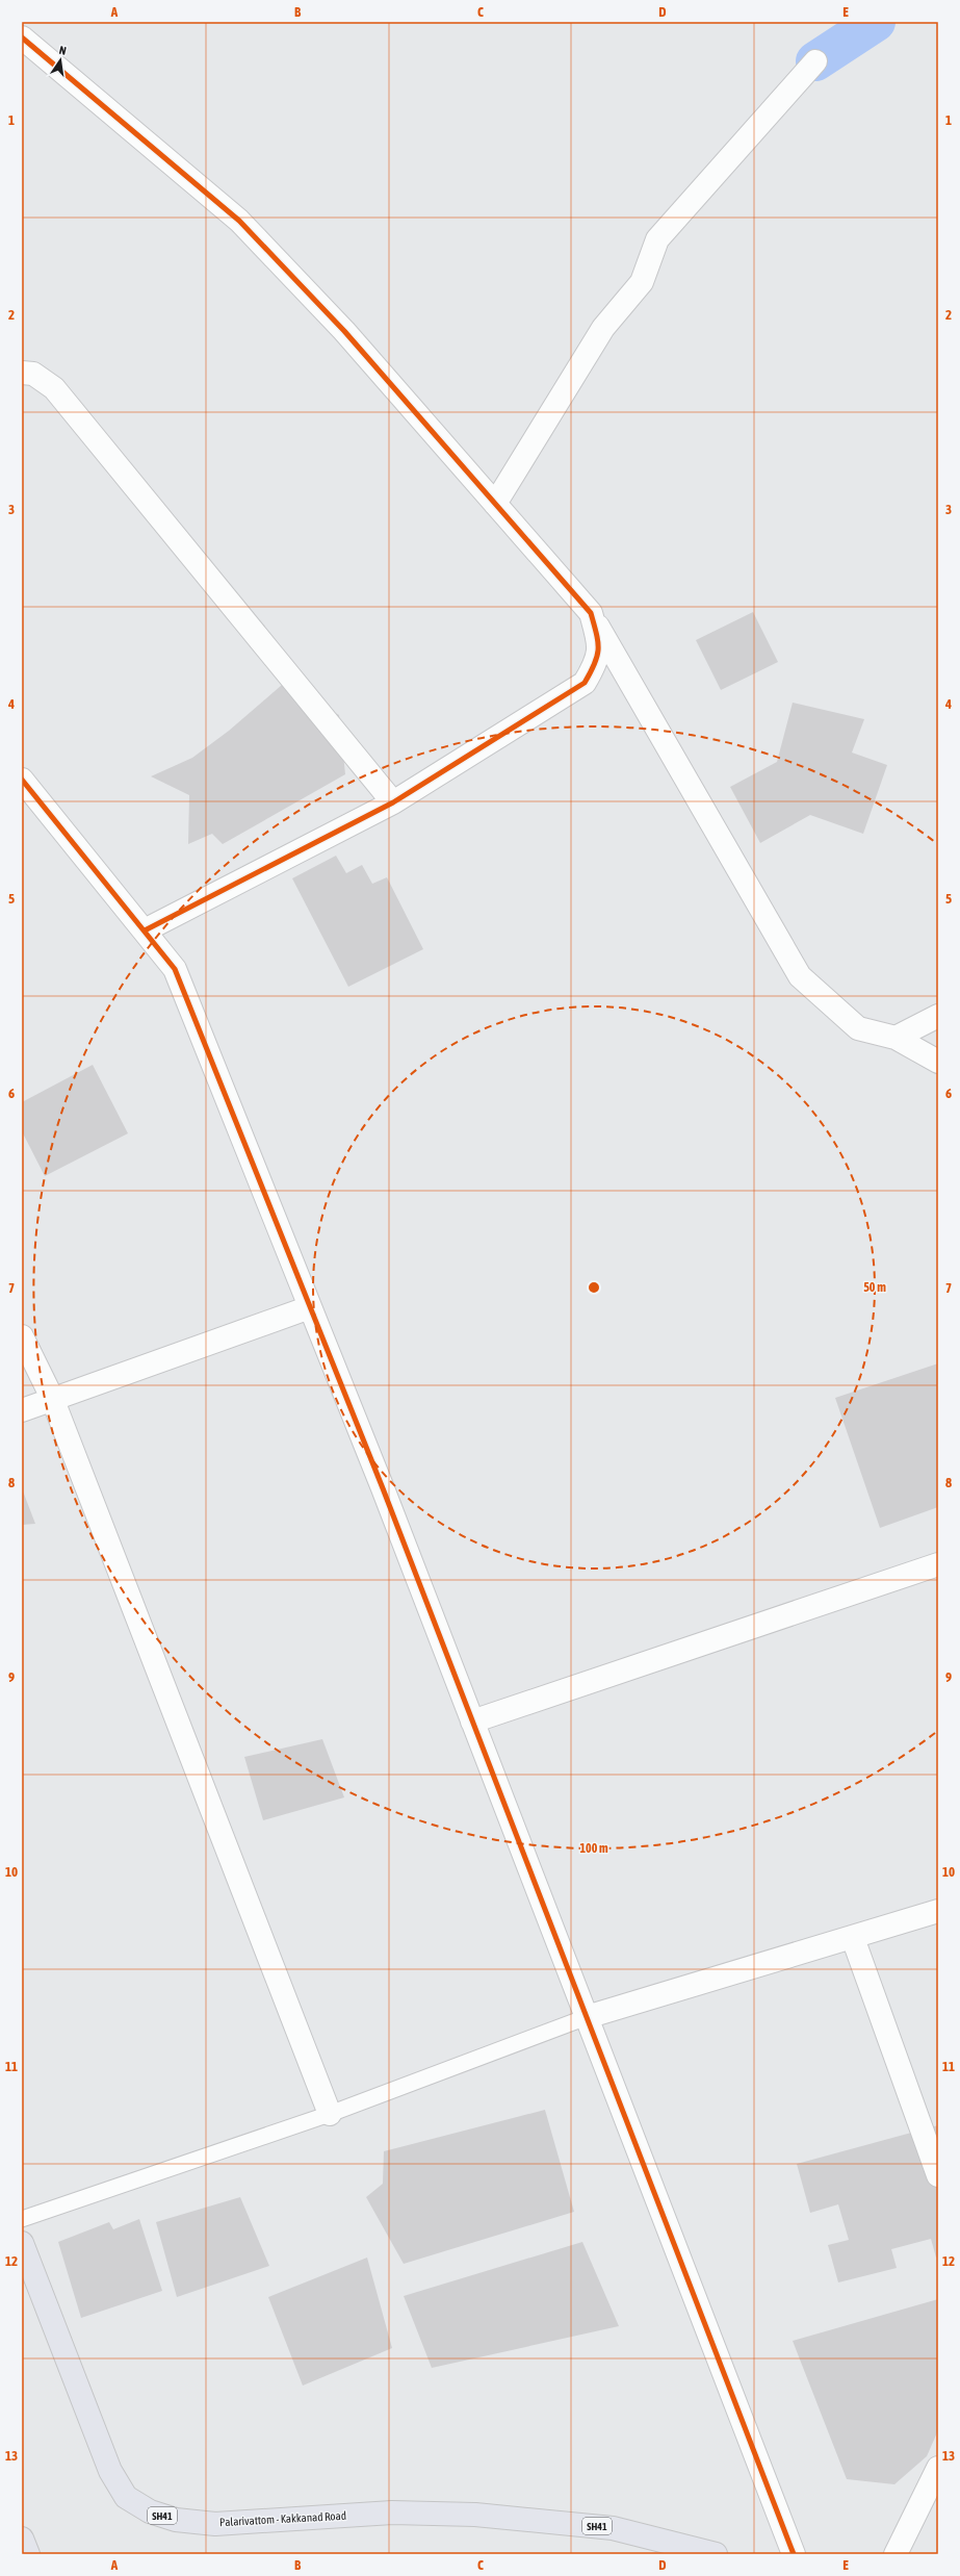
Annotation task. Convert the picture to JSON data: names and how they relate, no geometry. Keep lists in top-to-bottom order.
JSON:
{
  "streets": {
    "main road": ["SH41", "Palarivattom - Kakkanad Road"]
  },
  "north": "top",
  "grid": {
    "columns": [
      "A",
      "B",
      "C",
      "D",
      "E"
    ],
    "rows": [
      "1",
      "2",
      "3",
      "4",
      "5",
      "6",
      "7",
      "8",
      "9",
      "10",
      "11",
      "12",
      "13"
    ]
  },
  "rings": ["50 m", "100 m"]
}
